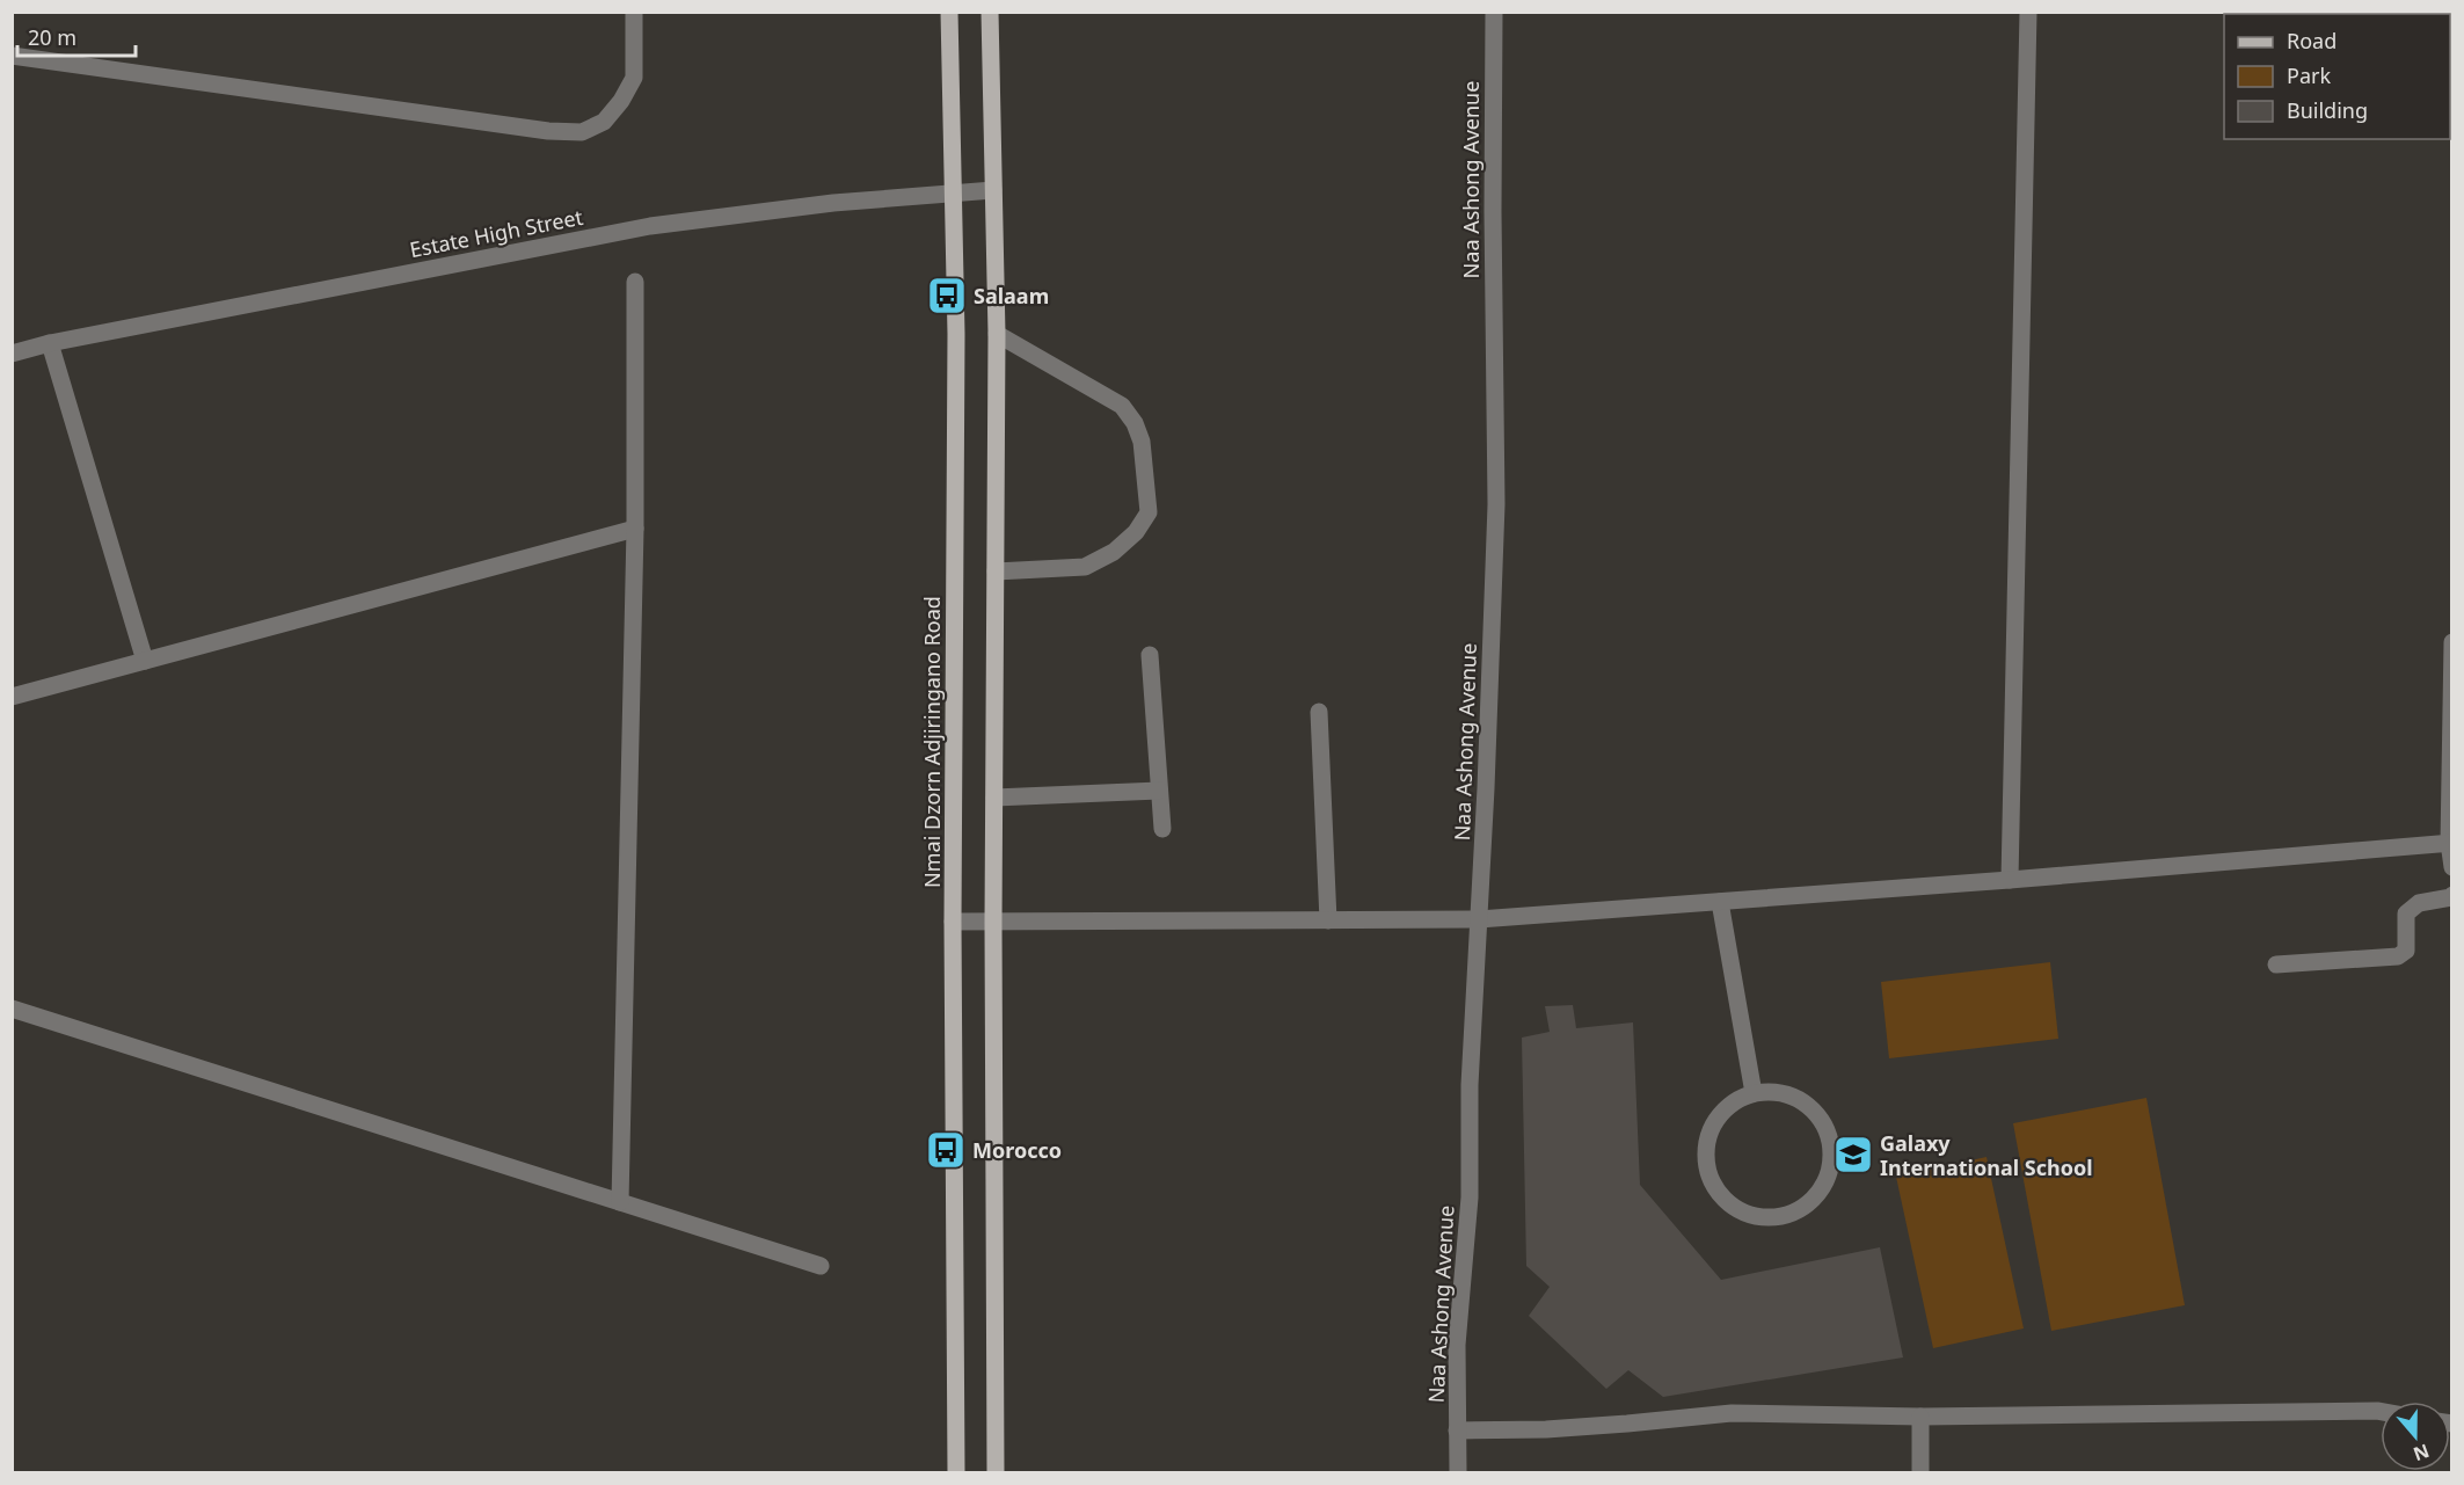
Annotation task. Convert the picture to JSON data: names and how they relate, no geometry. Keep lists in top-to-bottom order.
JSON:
{
  "streets": {
    "main road": ["Nmai Dzorn Adjiringano Road"],
    "street": ["Naa Ashong Avenue", "Estate High Street"]
  },
  "crossings": [
    ["Estate High Street", "Nmai Dzorn Adjiringano Road"]
  ],
  "places": {
    "bus stop": ["Salaam", "Morocco"],
    "school or university": ["Galaxy International School"]
  },
  "legend": ["Road", "Park", "Building"],
  "scale_bar": "20 m",
  "north": "bottom"
}
